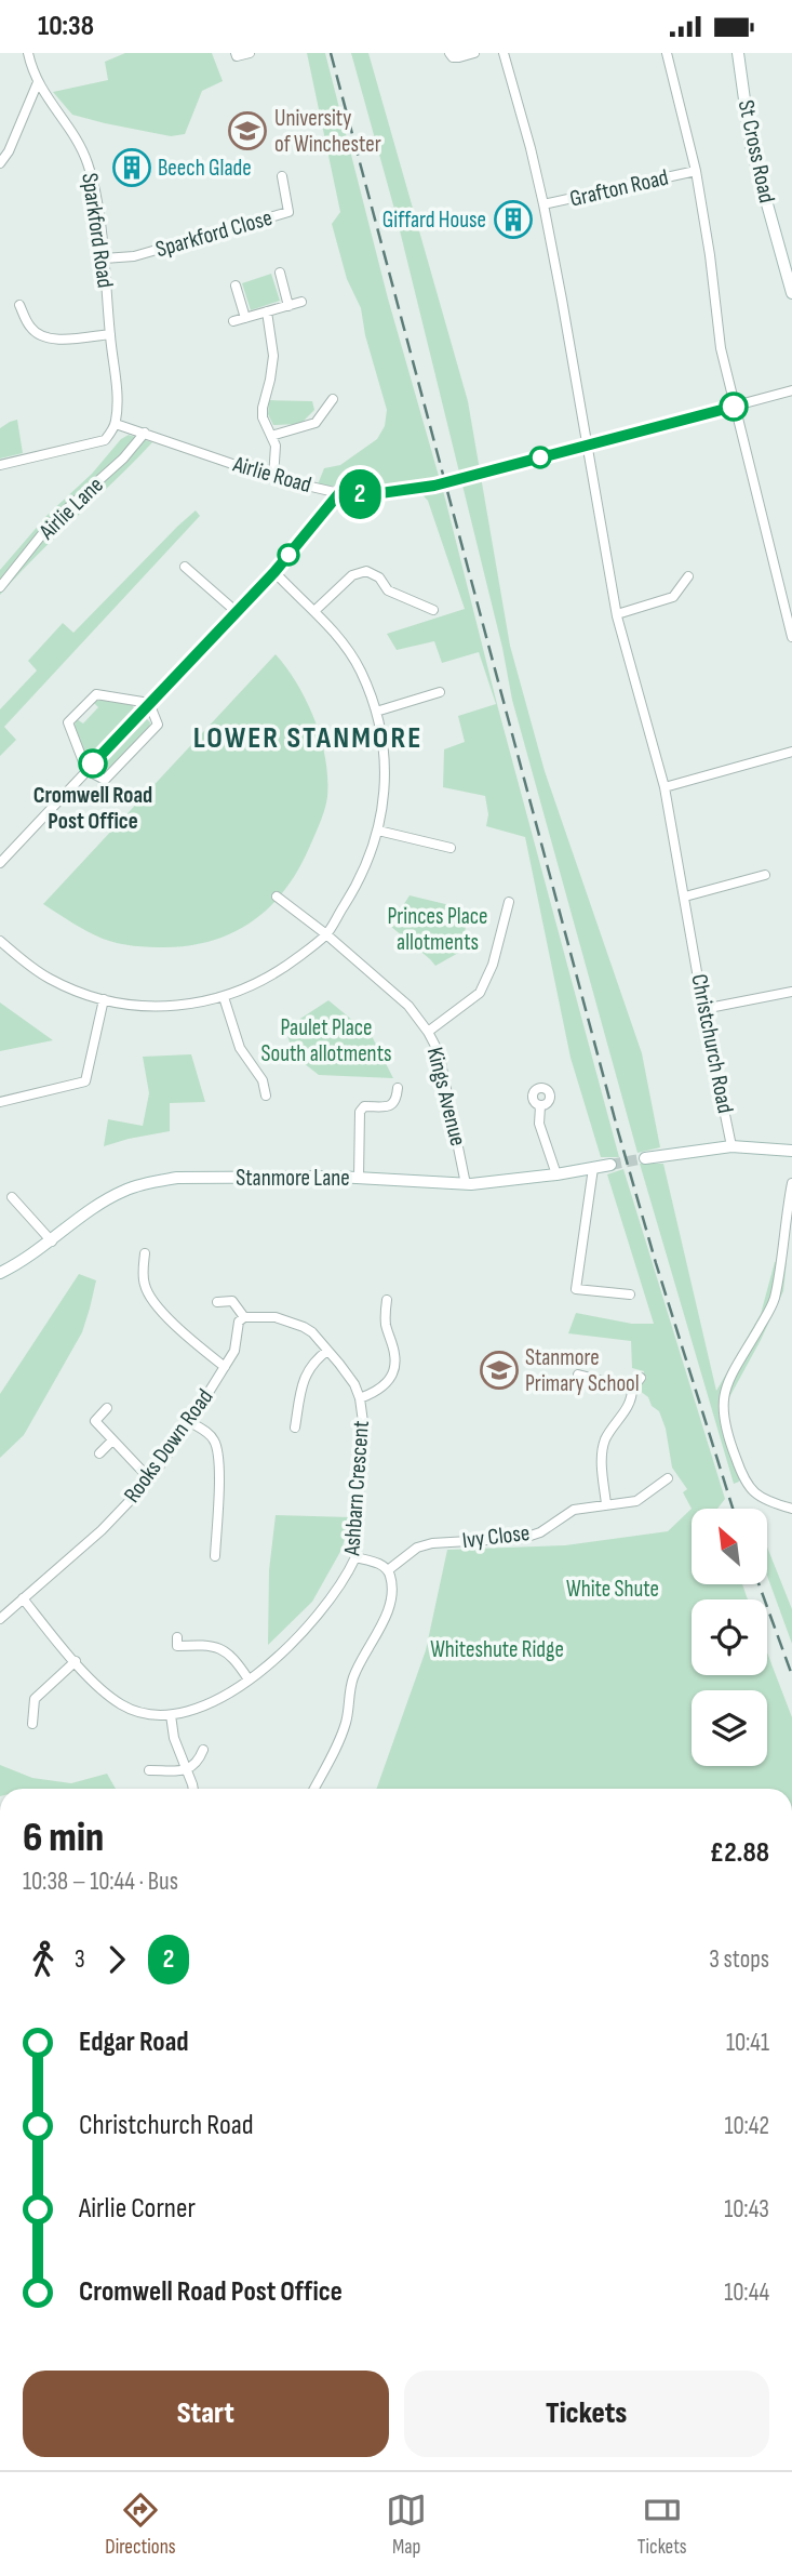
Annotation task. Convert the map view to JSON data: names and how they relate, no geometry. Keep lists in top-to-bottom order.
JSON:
{
  "streets": {
    "street": [
      "St Cross Road",
      "Grafton Road",
      "Sparkford Road",
      "Sparkford Close",
      "Airlie Road",
      "Airlie Lane",
      "Christchurch Road",
      "Kings Avenue",
      "Stanmore Lane",
      "Rooks Down Road",
      "Ashbarn Crescent",
      "Ivy Close"
    ]
  },
  "crossings": [
    ["Grafton Road", "Christchurch Road"],
    ["Sparkford Road", "Sparkford Close"],
    ["Sparkford Road", "Airlie Road"],
    ["Airlie Road", "Airlie Lane"],
    ["Kings Avenue", "Stanmore Lane"],
    ["Rooks Down Road", "Ashbarn Crescent"]
  ],
  "districts": ["LOWER STANMORE"],
  "parks": [
    "Princes Place allotments",
    "Paulet Place South allotments",
    "White Shute",
    "Whiteshute Ridge"
  ],
  "places": {
    "school or university": ["University of Winchester", "Stanmore Primary School"],
    "building": ["Beech Glade", "Giffard House"],
    "other": ["Cromwell Road Post Office"]
  },
  "lines": ["bus line 2"],
  "north": "top left",
  "page": {
    "status": "10:38",
    "on_map": "2",
    "heading": ["6 min", "10:38 – 10:44 · Bus", "£2.88"],
    "legs": ["3", "2", "3 stops"],
    "list": [
      {
        "name": "Edgar Road",
        "value": "10:41"
      },
      {
        "name": "Christchurch Road",
        "value": "10:42"
      },
      {
        "name": "Airlie Corner",
        "value": "10:43"
      },
      {
        "name": "Cromwell Road Post Office",
        "value": "10:44"
      }
    ],
    "buttons": ["Start", "Tickets"],
    "tabs": ["Directions", "Map", "Tickets"]
  }
}
